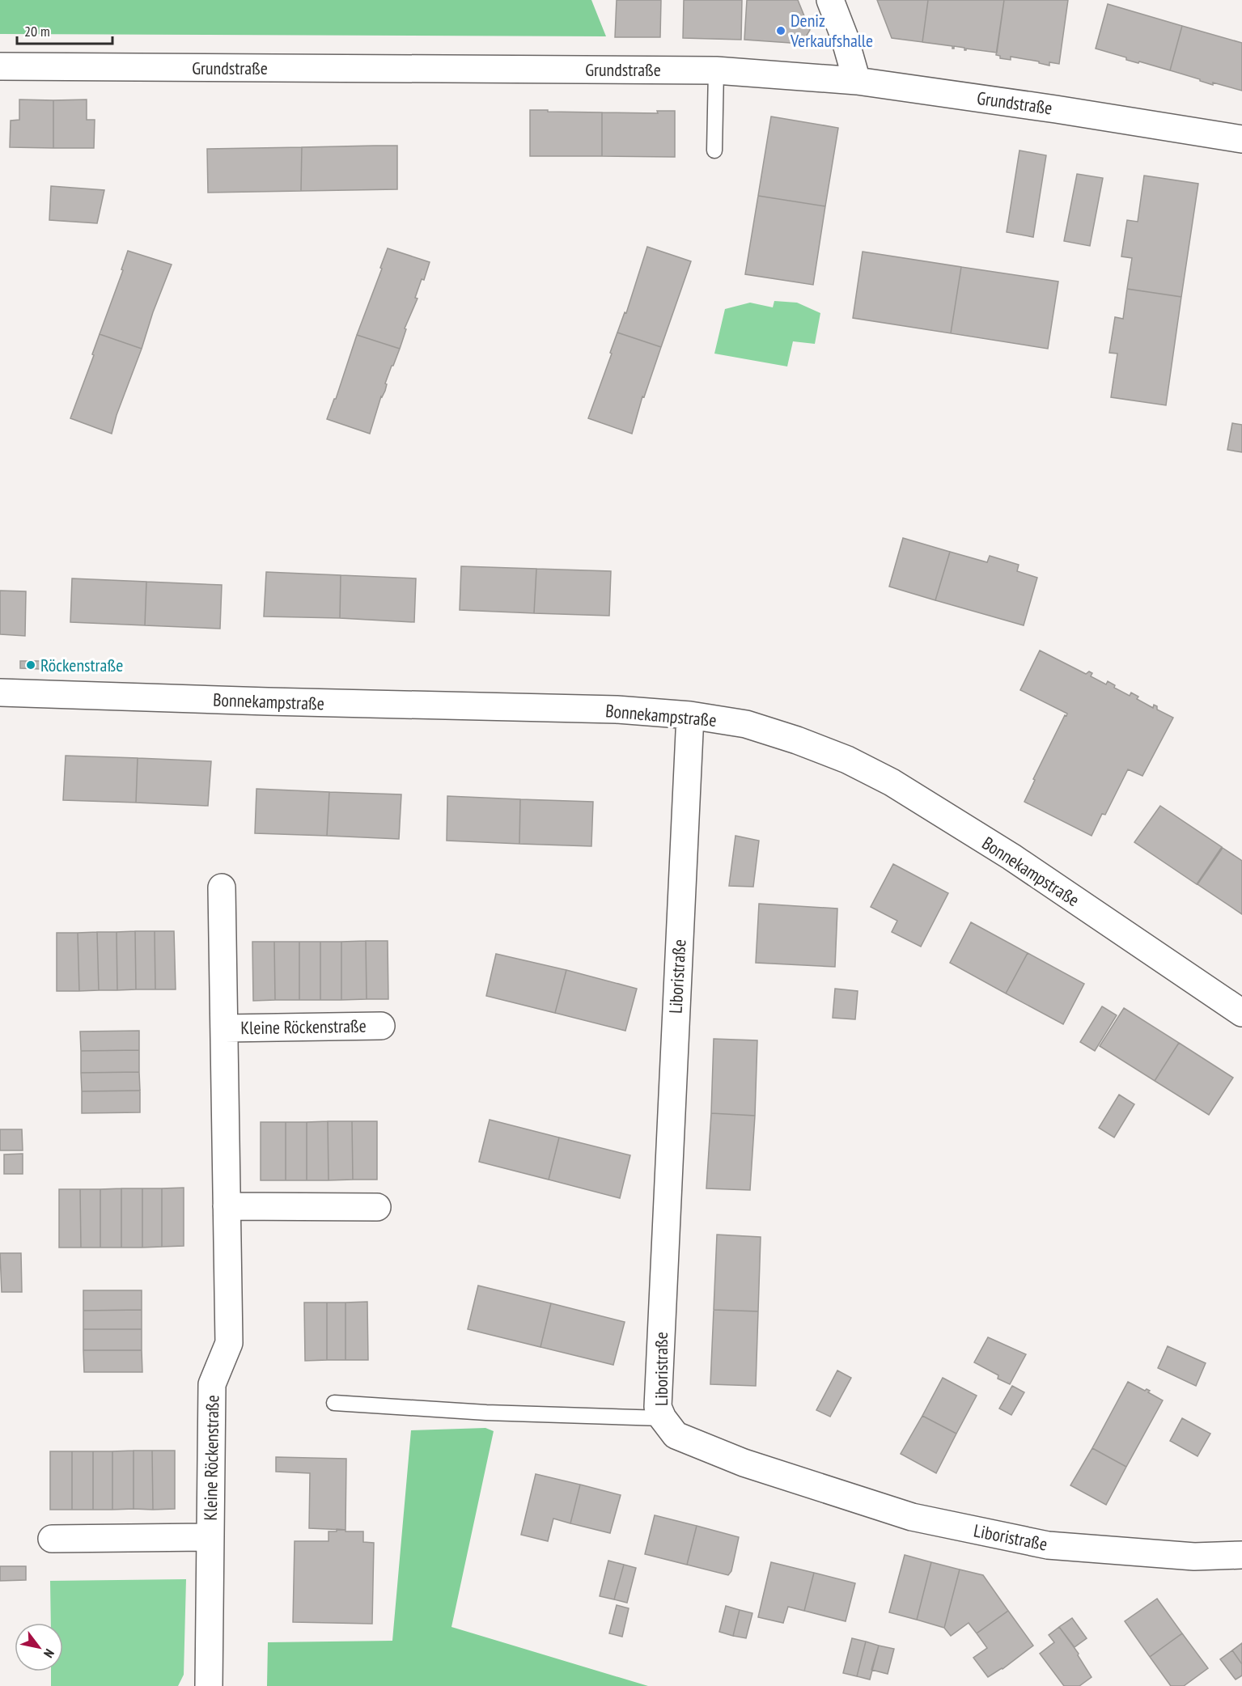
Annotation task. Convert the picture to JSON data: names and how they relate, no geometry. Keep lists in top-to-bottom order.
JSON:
{
  "streets": {
    "street": [
      "Grundstraße",
      "Bonnekampstraße",
      "Liboristraße",
      "Kleine Röckenstraße"
    ]
  },
  "crossings": [
    ["Bonnekampstraße", "Liboristraße"]
  ],
  "places": ["Deniz Verkaufshalle", "Röckenstraße"],
  "scale_bar": "20 m",
  "north": "bottom right"
}
